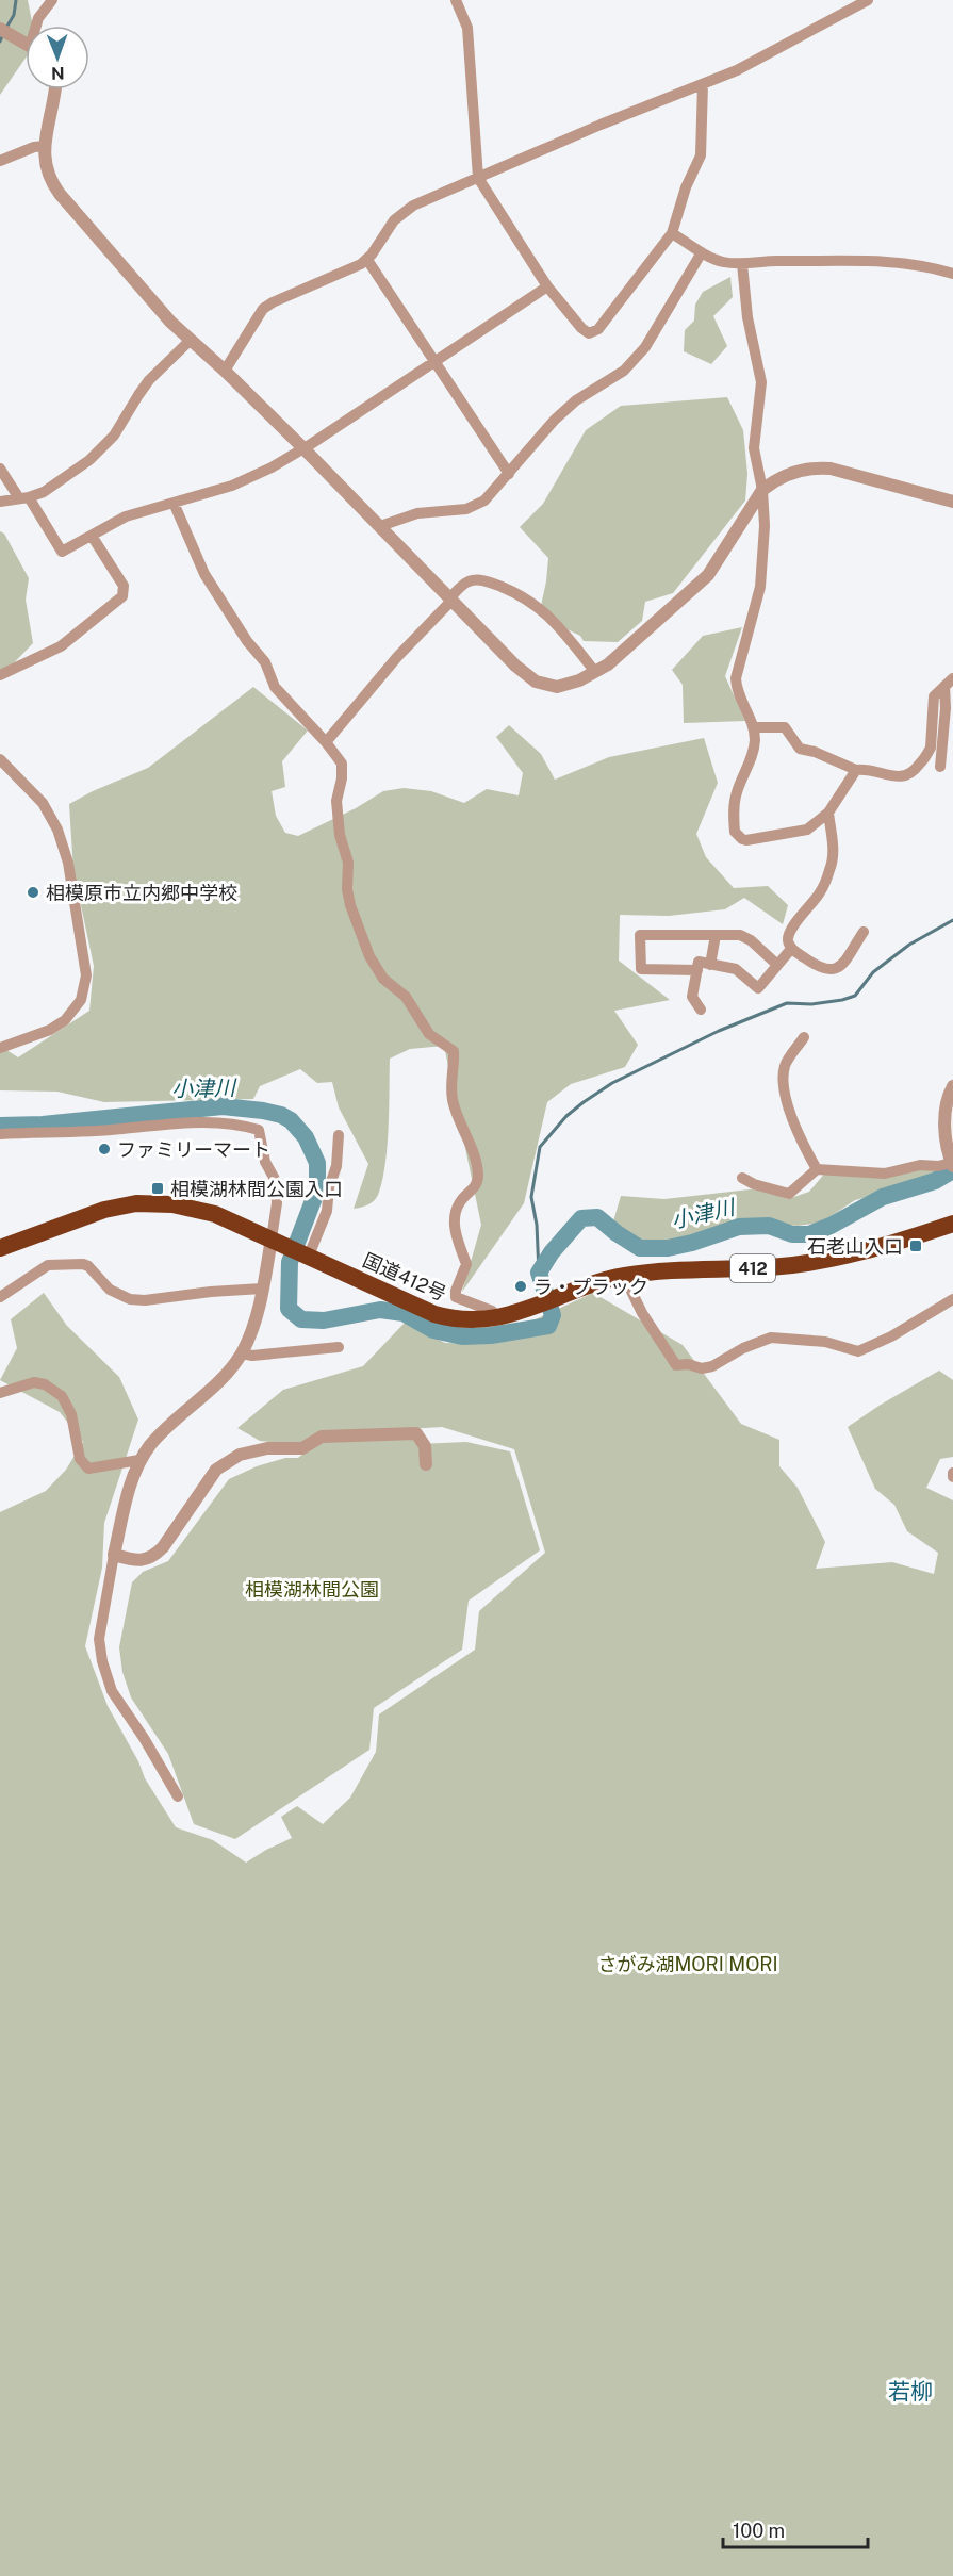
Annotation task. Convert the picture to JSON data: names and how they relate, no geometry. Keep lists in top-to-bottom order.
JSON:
{
  "streets": {
    "highway": ["412", "国道412号"]
  },
  "districts": ["若柳"],
  "water": ["小津川"],
  "parks": ["相模湖林間公園", "さがみ湖MORI MORI"],
  "places": {
    "other": ["相模原市立内郷中学校", "ファミリーマート", "ラ・プラック"],
    "transit": ["相模湖林間公園入口", "石老山入口"]
  },
  "scale_bar": "100 m",
  "north": "bottom"
}
